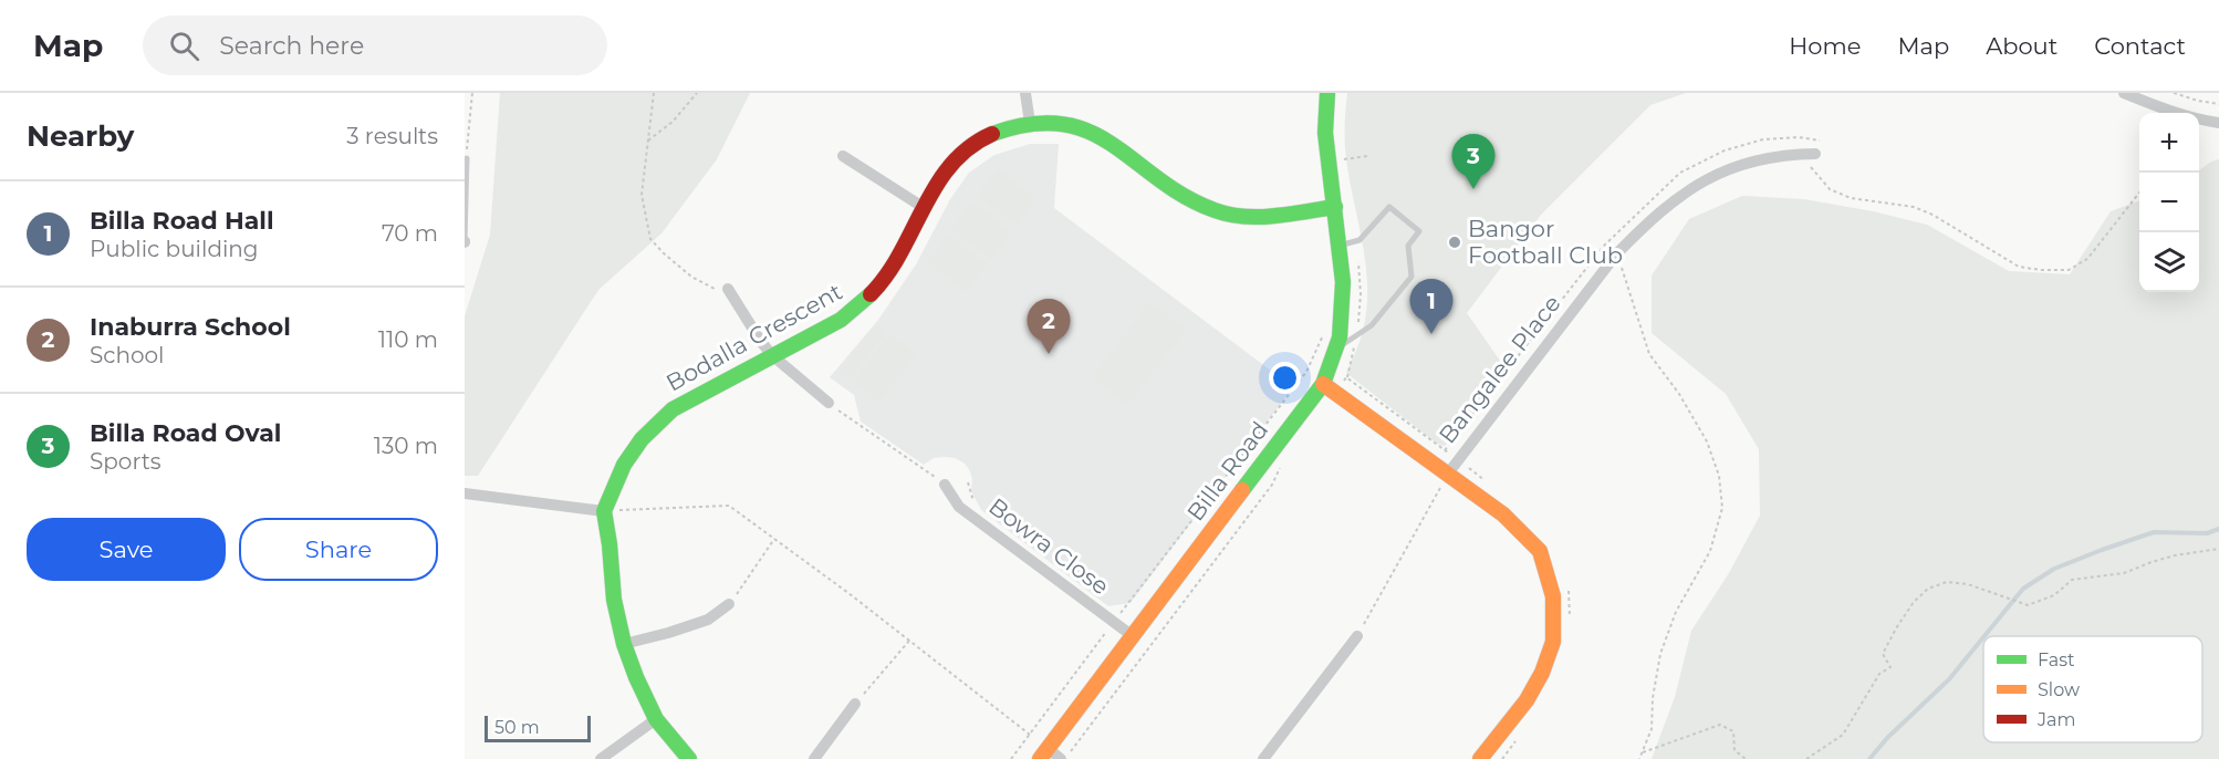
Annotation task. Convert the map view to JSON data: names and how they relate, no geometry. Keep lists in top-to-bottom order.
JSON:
{
  "streets": {
    "street": [
      "Bodalla Crescent",
      "Bangalee Place",
      "Billa Road",
      "Bowra Close"
    ]
  },
  "crossings": [
    ["Bodalla Crescent", "Billa Road"],
    ["Billa Road", "Bowra Close"]
  ],
  "places": ["Bangor Football Club"],
  "legend": ["Fast", "Slow", "Jam"],
  "scale_bar": "50 m",
  "page": {
    "header": "Map",
    "search": "Search here",
    "nav": [
      "Home",
      "Map",
      "About",
      "Contact"
    ],
    "heading": ["Nearby", "3 results"],
    "map_buttons": ["+", "−"],
    "pins": ["3", "1", "2"],
    "list": [
      {
        "mark": "1",
        "name": "Billa Road Hall",
        "note": "Public building",
        "value": "70 m"
      },
      {
        "mark": "2",
        "name": "Inaburra School",
        "note": "School",
        "value": "110 m"
      },
      {
        "mark": "3",
        "name": "Billa Road Oval",
        "note": "Sports",
        "value": "130 m"
      }
    ],
    "buttons": ["Save", "Share"],
    "scale": "50 m"
  }
}
